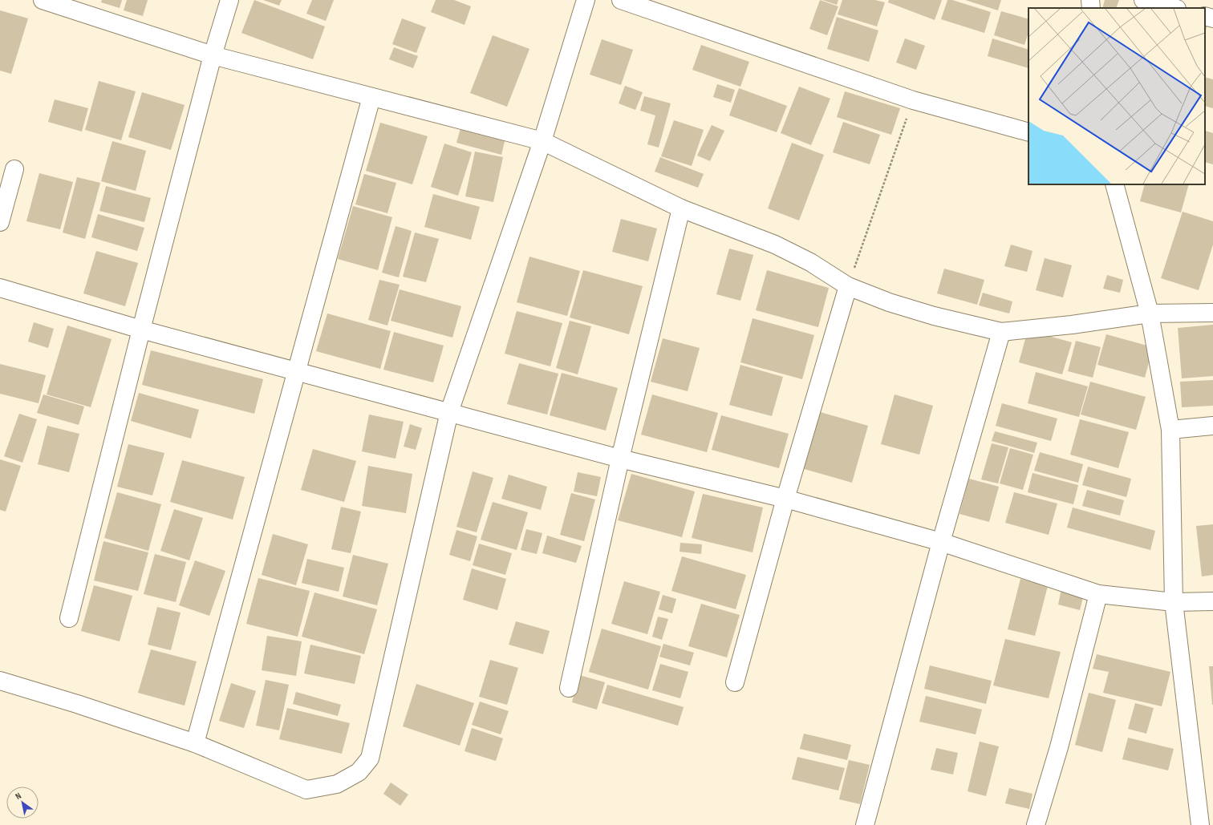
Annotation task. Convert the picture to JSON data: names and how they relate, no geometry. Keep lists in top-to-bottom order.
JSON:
{
  "north": "top left"
}
